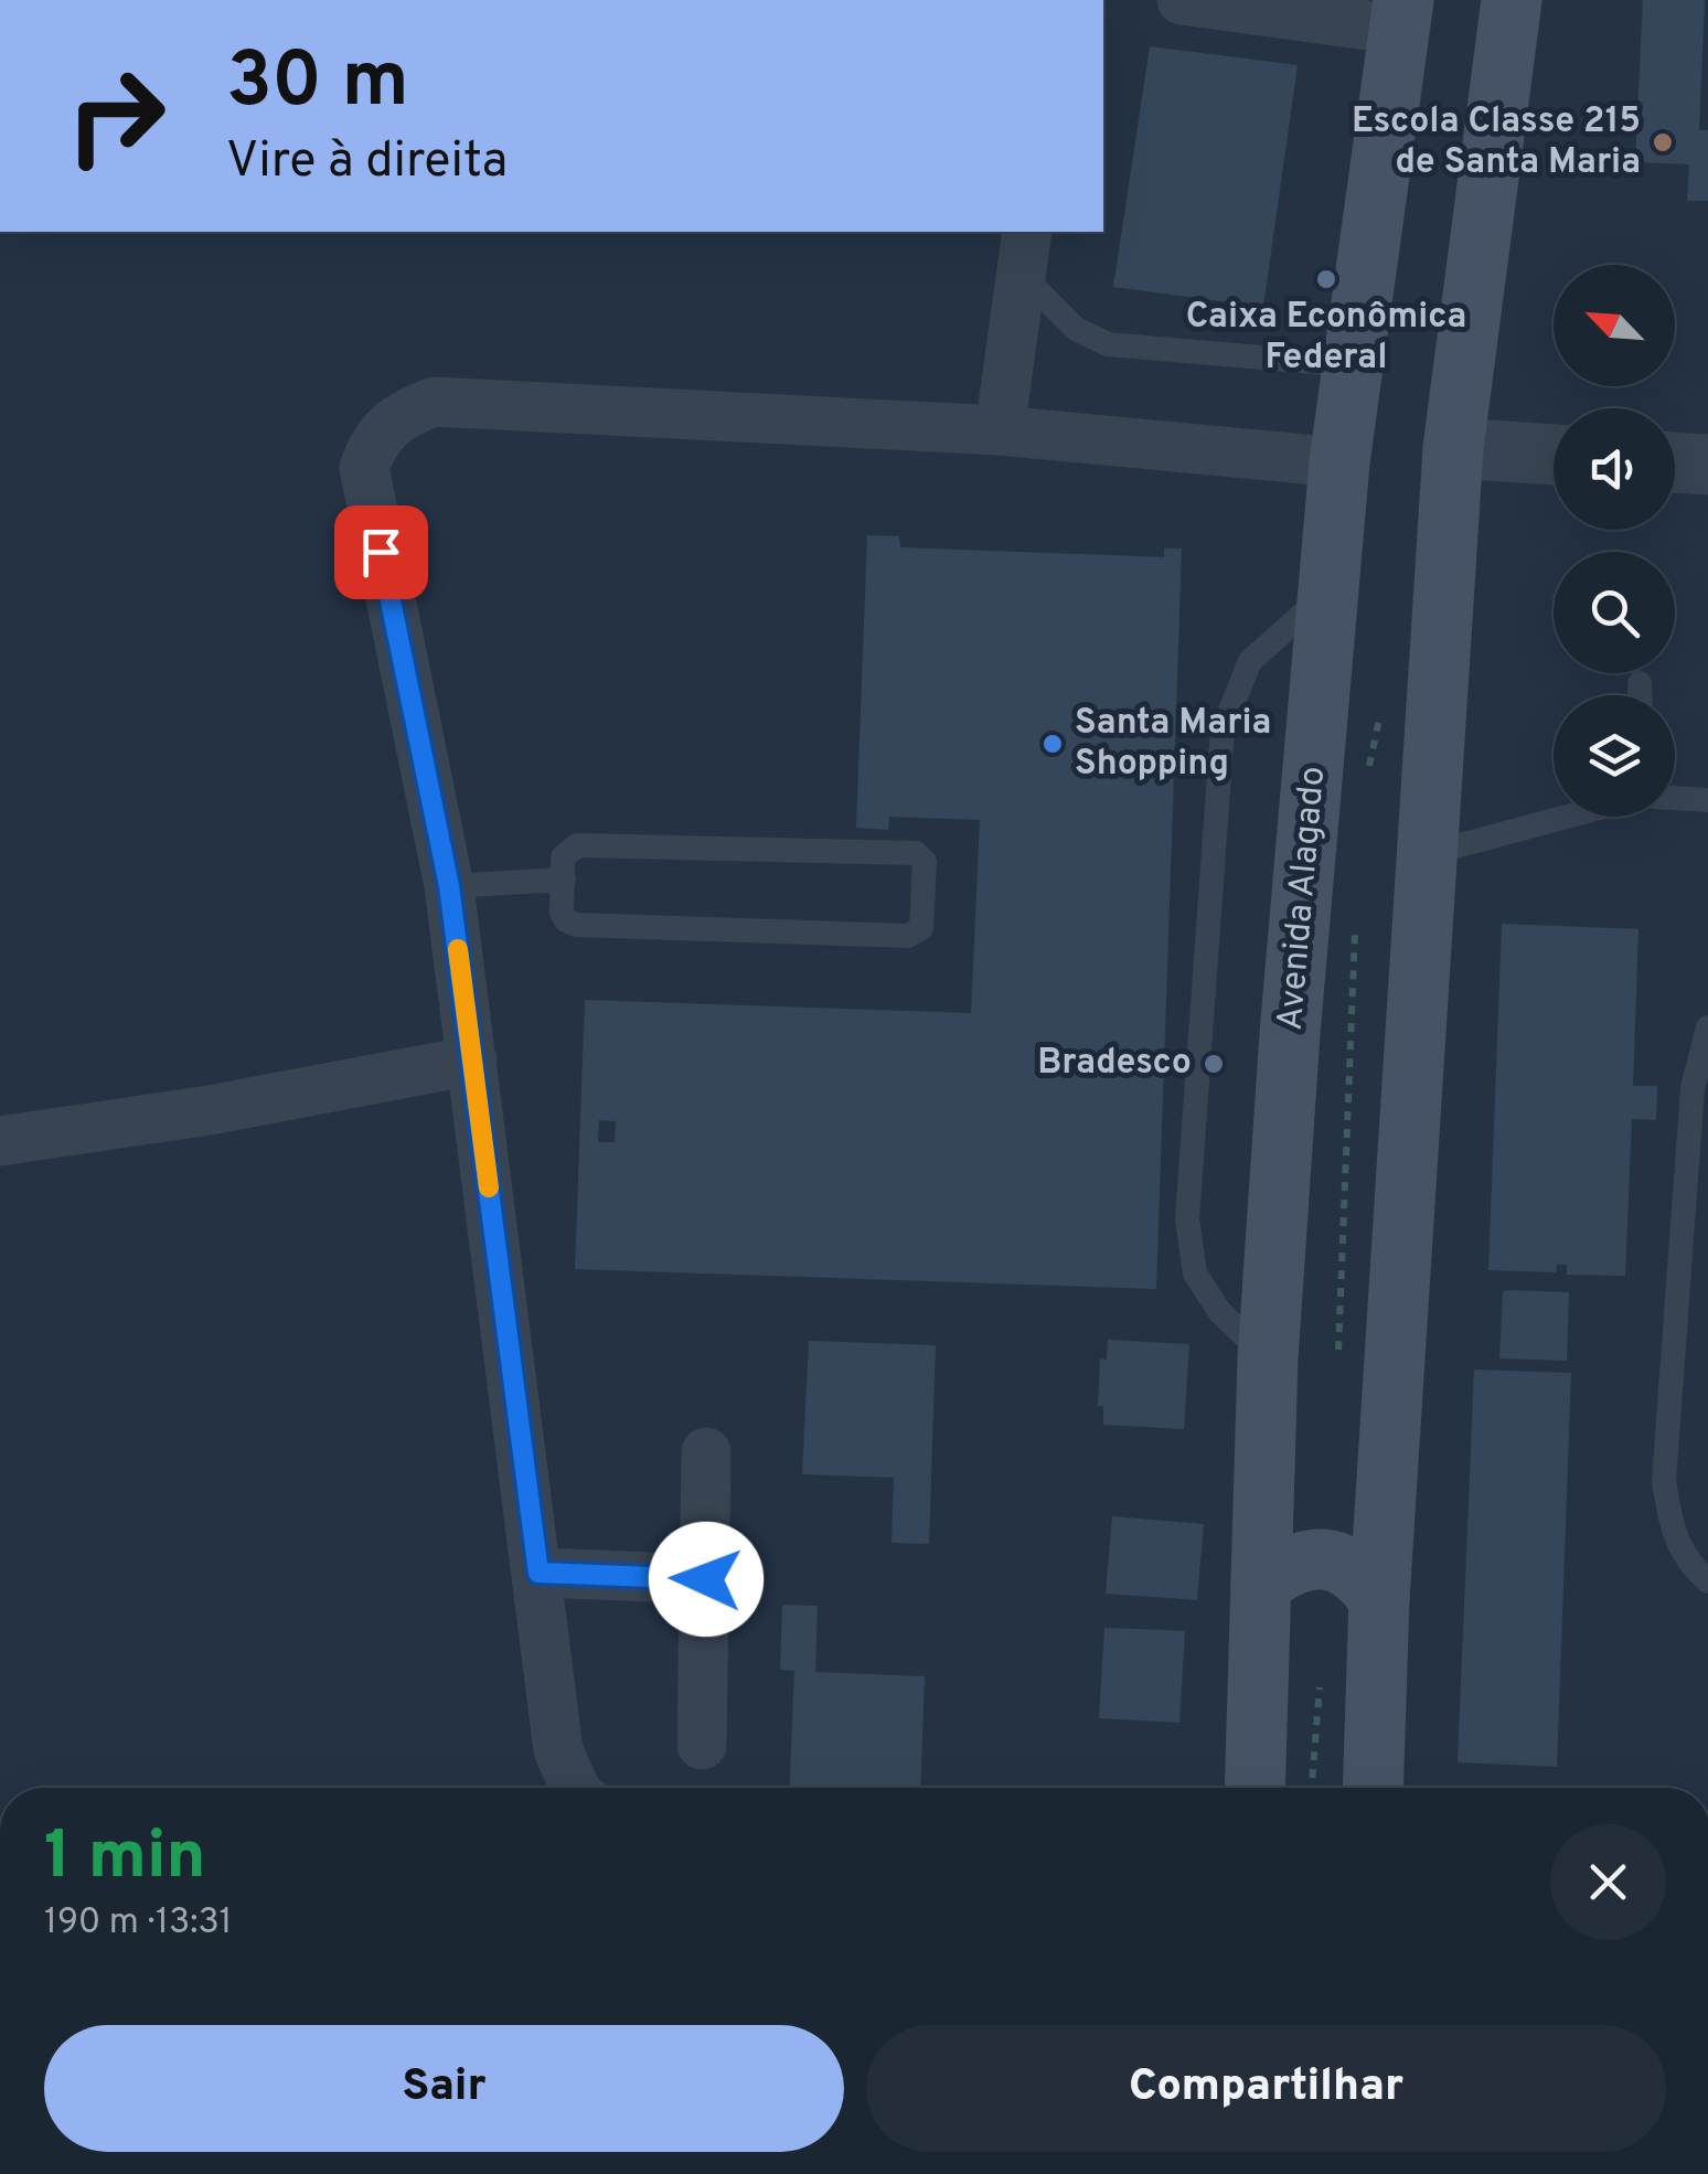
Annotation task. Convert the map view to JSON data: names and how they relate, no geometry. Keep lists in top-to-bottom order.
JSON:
{
  "streets": {
    "main road": ["Avenida Alagado"]
  },
  "places": [
    "Escola Classe 215 de Santa Maria",
    "Caixa Econômica Federal",
    "Santa Maria Shopping",
    "Bradesco"
  ],
  "north": "top left",
  "page": {
    "turn": ["30 m", "Vire à direita"],
    "heading": ["1 min", "190 m · 13:31"],
    "buttons": ["Sair", "Compartilhar"]
  }
}
